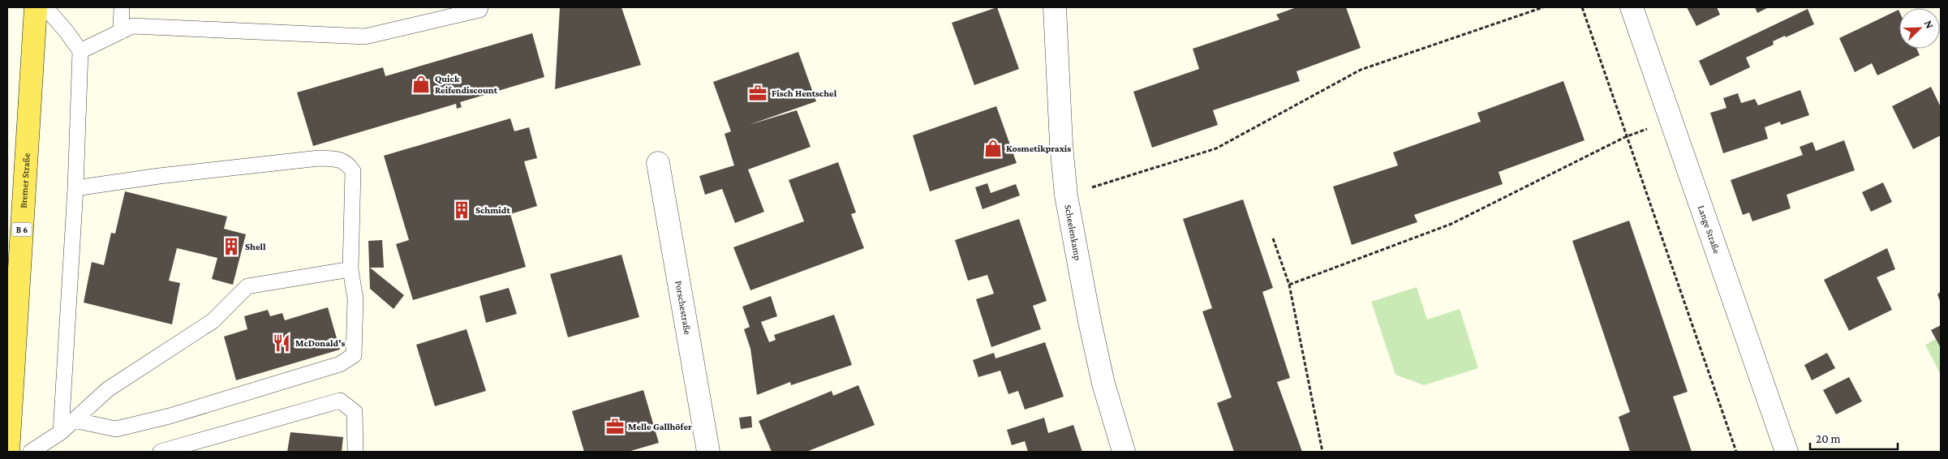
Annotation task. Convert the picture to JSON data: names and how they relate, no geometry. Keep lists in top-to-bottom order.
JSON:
{
  "streets": {
    "main road": ["Bremer Straße", "B 6"],
    "street": ["Lange Straße", "Scheelenkamp", "Porschestraße"]
  },
  "places": {
    "shop": ["Quick Reifendiscount", "Kosmetikpraxis"],
    "office": ["Fisch Hentschel", "Melle Gallhöfer"],
    "building": ["Schmidt", "Shell"],
    "restaurant": ["McDonald's"]
  },
  "scale_bar": "20 m",
  "north": "top right"
}
